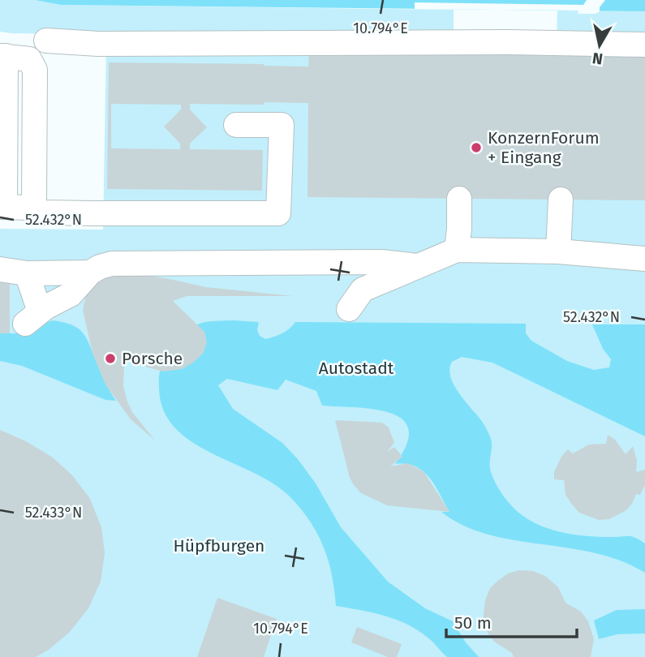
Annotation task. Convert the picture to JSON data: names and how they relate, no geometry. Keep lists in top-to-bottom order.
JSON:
{
  "parks": ["Autostadt", "Hüpfburgen"],
  "places": ["KonzernForum + Eingang", "Porsche"],
  "scale_bar": "50 m",
  "north": "bottom",
  "coordinates": ["10.794°E", "52.432°N", "52.433°N"]
}
